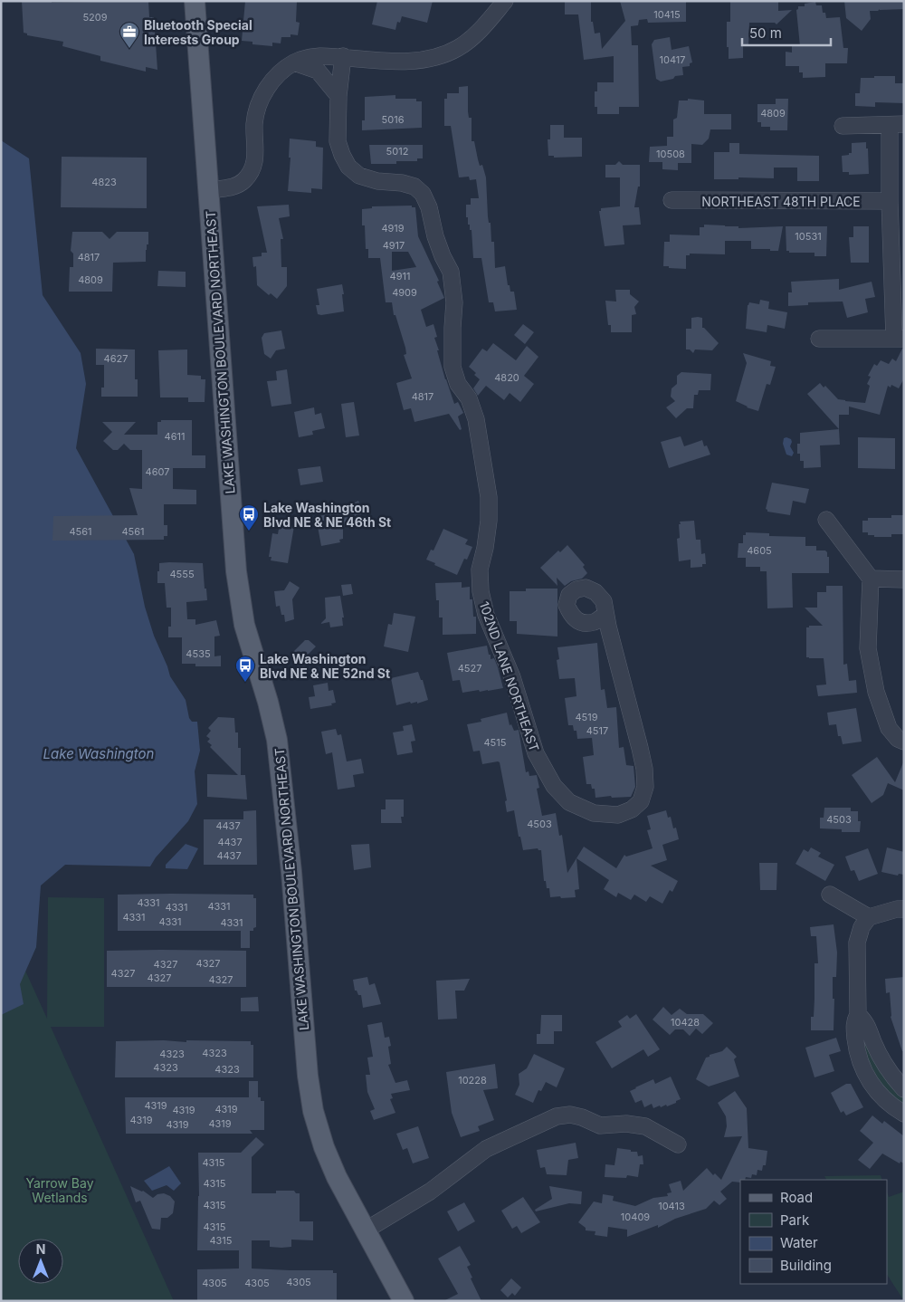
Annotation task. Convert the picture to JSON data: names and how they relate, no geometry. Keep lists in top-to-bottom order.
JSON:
{
  "streets": {
    "main road": ["LAKE WASHINGTON BOULEVARD NORTHEAST"],
    "street": ["NORTHEAST 48TH PLACE", "102ND LANE NORTHEAST"]
  },
  "water": ["Lake Washington"],
  "parks": ["Yarrow Bay Wetlands"],
  "places": {
    "office": ["Bluetooth Special Interests Group"],
    "bus stop": ["Lake Washington Blvd NE & NE 46th St", "Lake Washington Blvd NE & NE 52nd St"]
  },
  "house_numbers": [
    "10415",
    "5209",
    "10417",
    "4809",
    "5016",
    "5012",
    "10508",
    "4823",
    "4919",
    "10531",
    "4917",
    "4817",
    "4911",
    "4809",
    "4909",
    "4627",
    "4820",
    "4817",
    "4611",
    "4607",
    "4561",
    "4561",
    "4605",
    "4555",
    "4535",
    "4527",
    "4519",
    "4517",
    "4515",
    "4503",
    "4503",
    "4437",
    "4437",
    "4437",
    "4331",
    "4331",
    "4331",
    "4331",
    "4331",
    "4331",
    "4327",
    "4327",
    "4327",
    "4327",
    "4327",
    "10428",
    "4323",
    "4323",
    "4323",
    "4323",
    "10228",
    "4319",
    "4319",
    "4319",
    "4319",
    "4319",
    "4319",
    "4315",
    "4315",
    "4315",
    "10413",
    "10409",
    "4315",
    "4315",
    "4305",
    "4305",
    "4305"
  ],
  "legend": [
    "Road",
    "Park",
    "Water",
    "Building"
  ],
  "scale_bar": "50 m",
  "north": "top"
}
